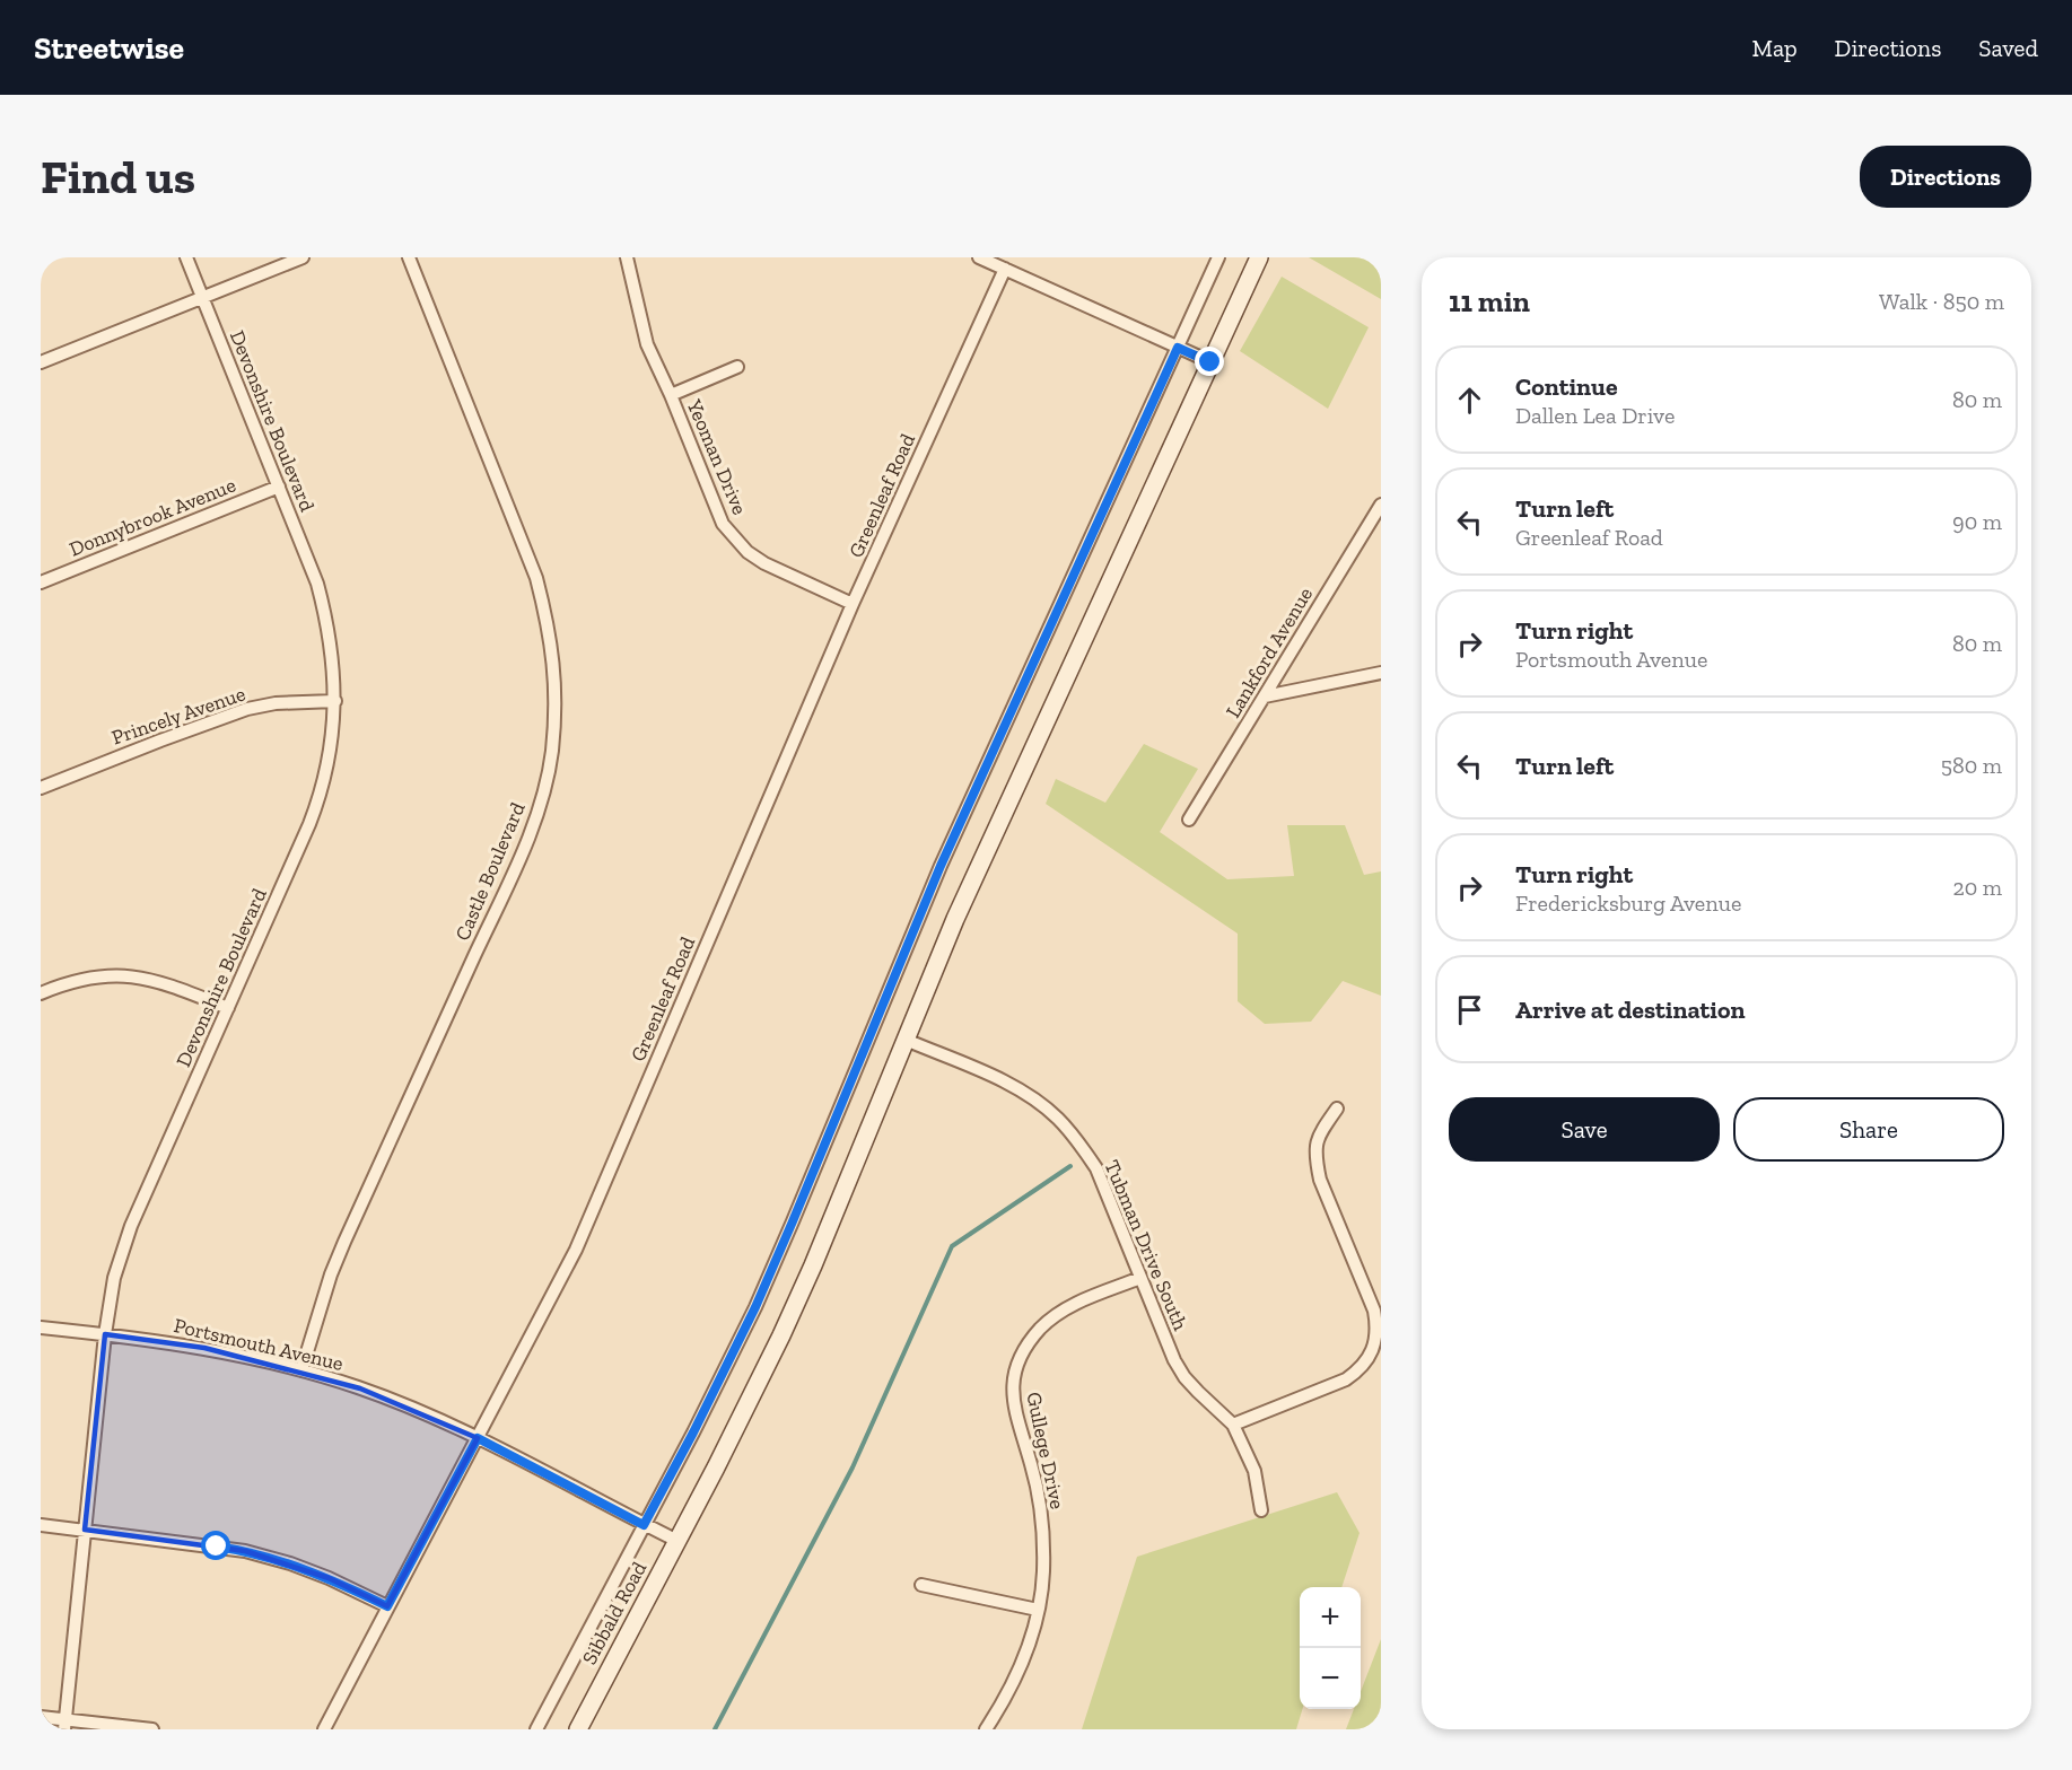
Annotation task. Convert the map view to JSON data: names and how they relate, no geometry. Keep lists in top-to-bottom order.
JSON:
{
  "streets": {
    "street": [
      "Devonshire Boulevard",
      "Yeoman Drive",
      "Greenleaf Road",
      "Donnybrook Avenue",
      "Lankford Avenue",
      "Princely Avenue",
      "Castle Boulevard",
      "Tubman Drive South",
      "Portsmouth Avenue",
      "Gullege Drive",
      "Sibbald Road"
    ]
  },
  "crossings": [
    ["Devonshire Boulevard", "Donnybrook Avenue"],
    ["Devonshire Boulevard", "Princely Avenue"],
    ["Devonshire Boulevard", "Portsmouth Avenue"],
    ["Yeoman Drive", "Greenleaf Road"],
    ["Greenleaf Road", "Portsmouth Avenue"],
    ["Castle Boulevard", "Portsmouth Avenue"],
    ["Tubman Drive South", "Gullege Drive"],
    ["Tubman Drive South", "Sibbald Road"],
    ["Portsmouth Avenue", "Sibbald Road"]
  ],
  "page": {
    "header": "Streetwise",
    "nav": ["Map", "Directions", "Saved"],
    "buttons": [
      "Directions",
      ["Save", "Share"]
    ],
    "title": "Find us",
    "heading": ["11 min", "Walk · 850 m"],
    "list": [
      ["Continue", "Dallen Lea Drive", "80 m"],
      ["Turn left", "Greenleaf Road", "90 m"],
      ["Turn right", "Portsmouth Avenue", "80 m"],
      ["Turn left", "580 m"],
      ["Turn right", "Fredericksburg Avenue", "20 m"],
      "Arrive at destination"
    ],
    "map_buttons": ["+", "−"]
  }
}
